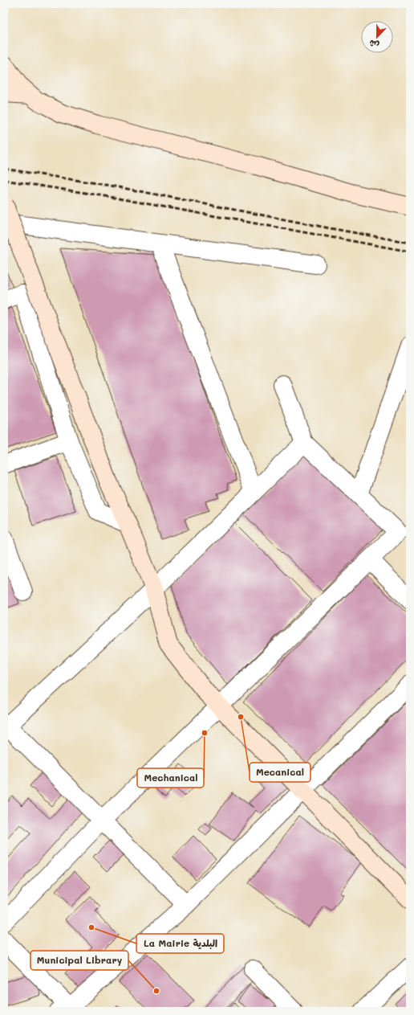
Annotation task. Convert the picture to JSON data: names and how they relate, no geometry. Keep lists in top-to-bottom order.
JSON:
{
  "places": [
    "Mecanical",
    "Mechanical",
    "La Mairie البلدية",
    "Municipal Library"
  ],
  "north": "bottom"
}
